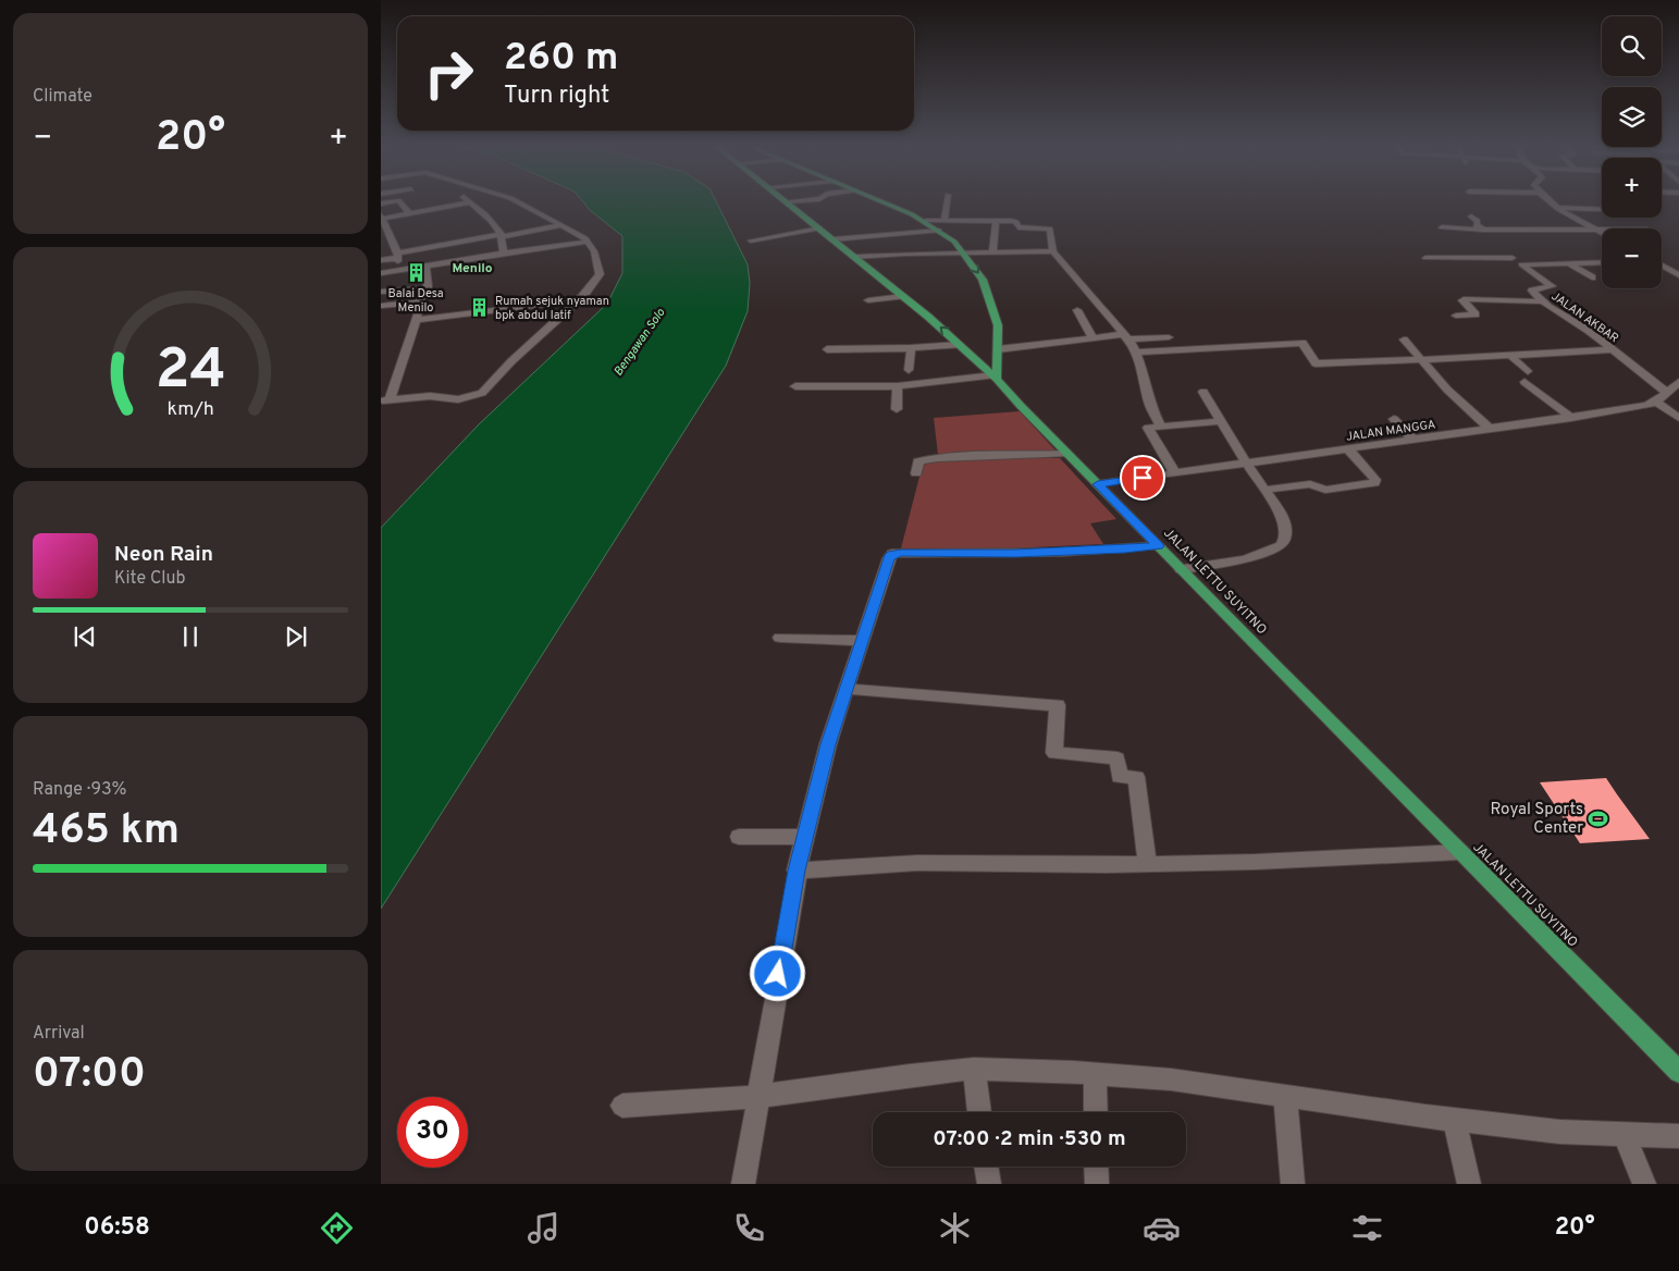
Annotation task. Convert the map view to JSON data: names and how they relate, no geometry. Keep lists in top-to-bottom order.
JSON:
{
  "streets": {
    "main road": ["JALAN LETTU SUYITNO"],
    "street": ["JALAN AKBAR", "JALAN MANGGA"]
  },
  "crossings": [
    ["JALAN AKBAR", "JALAN MANGGA"],
    ["JALAN MANGGA", "JALAN LETTU SUYITNO"]
  ],
  "districts": ["Menilo"],
  "water": ["Bengawan Solo"],
  "places": {
    "building": ["Balai Desa Menilo", "Rumah sejuk nyaman bpk abdul latif"],
    "sports": ["Royal Sports Center"]
  },
  "page": {
    "tile": [
      "Climate",
      ["Range · 93%", "465 km"],
      ["Arrival", "07:00"]
    ],
    "map_buttons": ["+", "−"],
    "turn": ["260 m", "Turn right"],
    "heat": ["−", "20°", "+"],
    "song": ["Neon Rain", "Kite Club"],
    "limit": "30",
    "trip": "07:00 · 2 min · 530 m",
    "tabs": ["06:58", "20°"],
    "gauge": ["24", "km/h"]
  }
}
